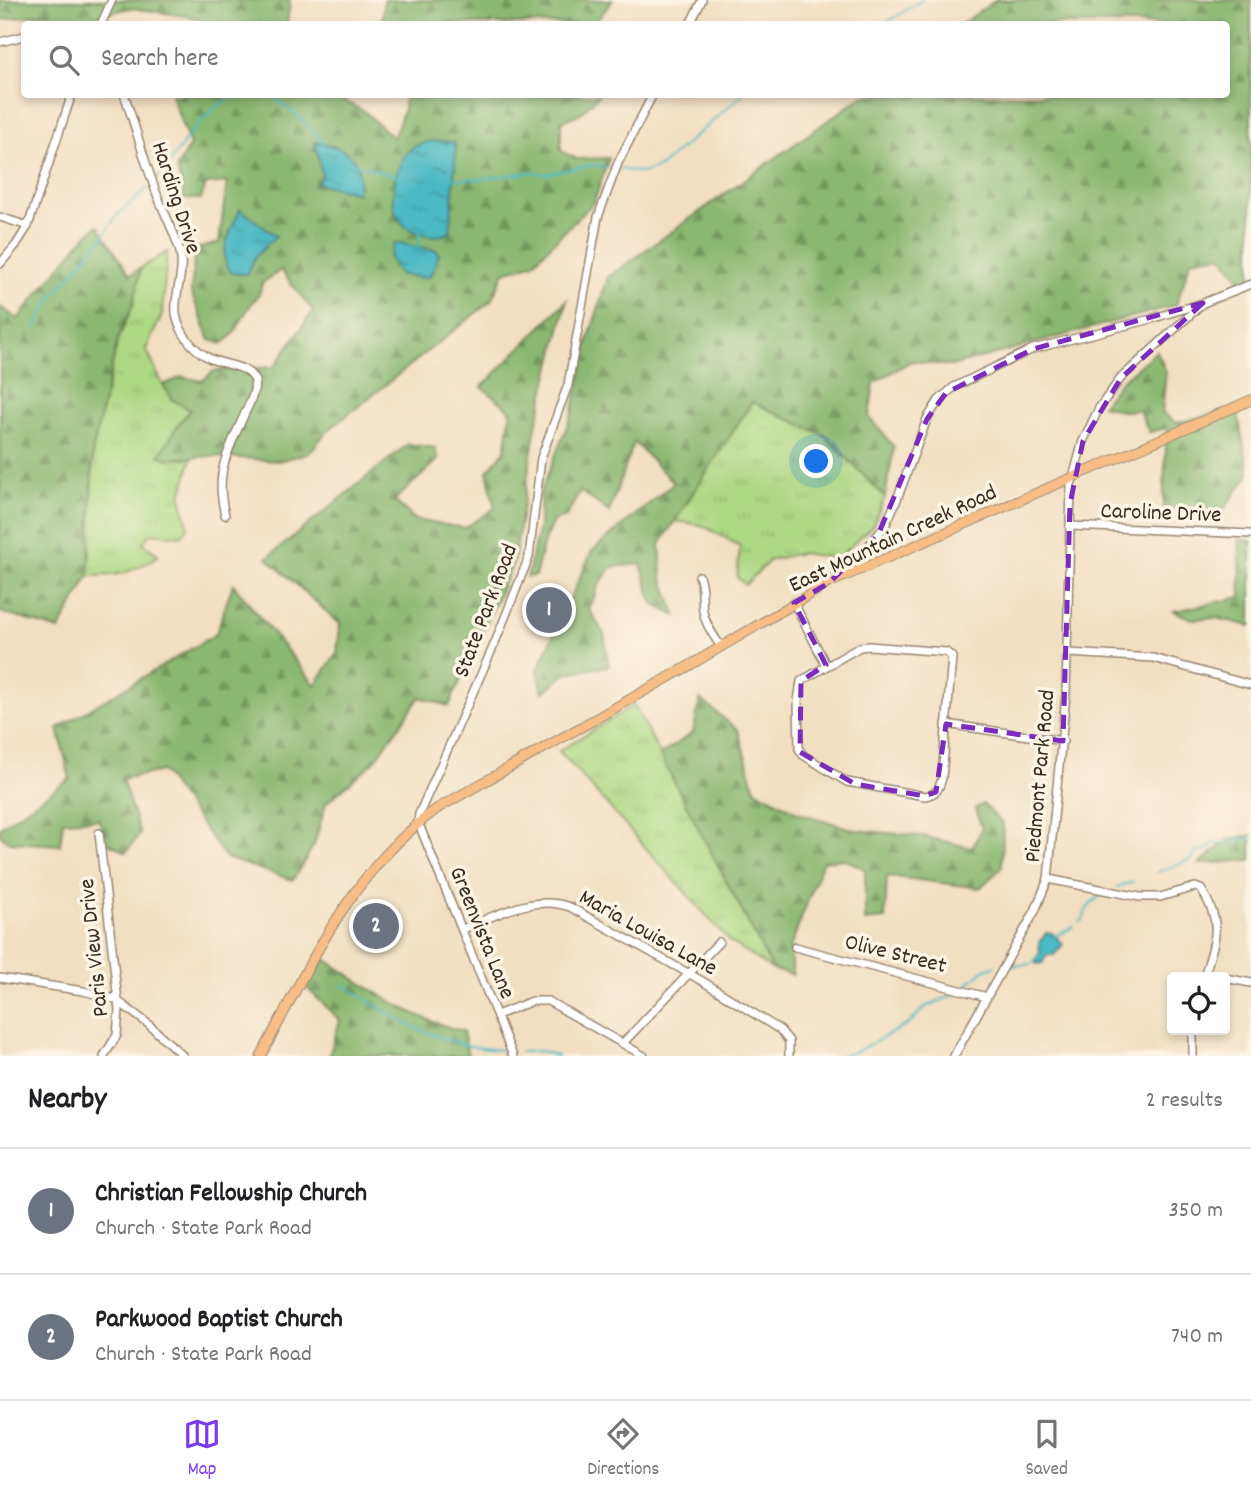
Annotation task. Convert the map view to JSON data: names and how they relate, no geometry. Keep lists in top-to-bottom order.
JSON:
{
  "streets": {
    "main road": ["East Mountain Creek Road", "State Park Road"],
    "street": [
      "Harding Drive",
      "Caroline Drive",
      "Piedmont Park Road",
      "Maria Louisa Lane",
      "Greenvista Lane",
      "Paris View Drive",
      "Olive Street"
    ]
  },
  "crossings": [
    ["Caroline Drive", "Piedmont Park Road"],
    ["East Mountain Creek Road", "State Park Road"],
    ["East Mountain Creek Road", "Piedmont Park Road"],
    ["East Mountain Creek Road", "Greenvista Lane"],
    ["State Park Road", "Greenvista Lane"],
    ["Piedmont Park Road", "Olive Street"],
    ["Maria Louisa Lane", "Greenvista Lane"]
  ],
  "page": {
    "search": "Search here",
    "pins": ["1", "2"],
    "heading": ["Nearby", "2 results"],
    "list": [
      {
        "mark": "1",
        "name": "Christian Fellowship Church",
        "note": "Church · State Park Road",
        "value": "350 m"
      },
      {
        "mark": "2",
        "name": "Parkwood Baptist Church",
        "note": "Church · State Park Road",
        "value": "740 m"
      }
    ],
    "nav": ["Map", "Directions", "Saved"]
  }
}
